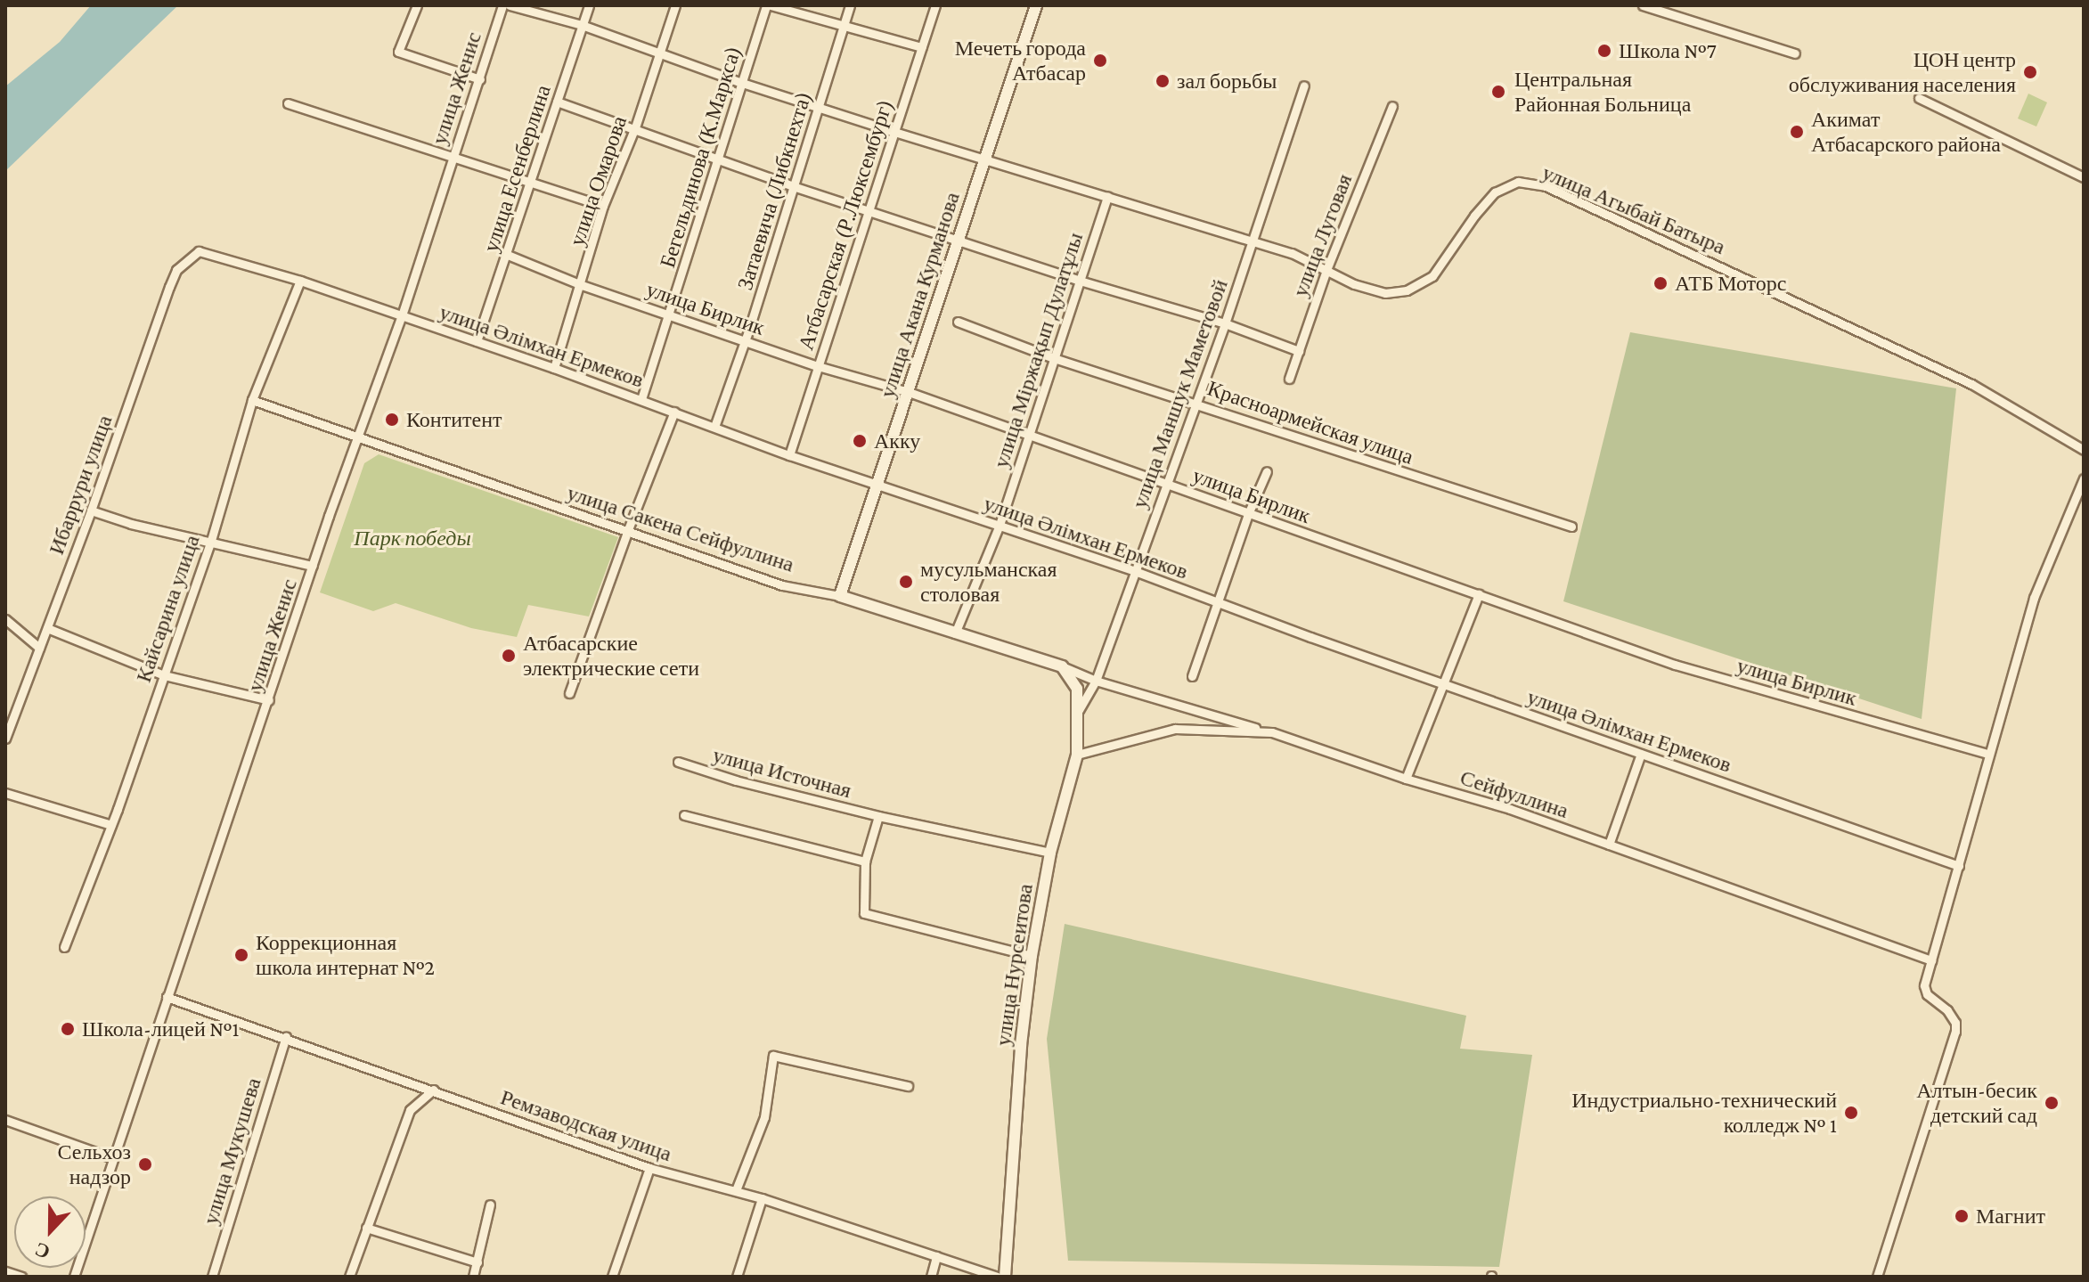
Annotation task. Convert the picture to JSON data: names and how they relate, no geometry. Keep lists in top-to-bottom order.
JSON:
{
  "streets": {
    "main road": ["улица Акана Курманова", "улица Сакена Сейфуллина", "улица Нурсеитова"],
    "street": [
      "улица Женис",
      "Бегельдинова (К.Маркса)",
      "улица Есенберлина",
      "улица Омарова",
      "Затаевича (Либкнехта)",
      "улица Агыбай Батыра",
      "Атбасарская (Р.Люксембург)",
      "улица Луговая",
      "улица Бирлик",
      "улица Әлімхан Ермеков",
      "улица Міржақып Дулатұлы",
      "улица Маншук Маметовой",
      "Красноармейская улица",
      "Ибаррури улица",
      "Кайсарина улица",
      "улица Источная",
      "Сейфуллина",
      "Ремзаводская улица",
      "улица Мукушева"
    ]
  },
  "crossings": [
    ["улица Женис", "улица Әлімхан Ермеков"],
    ["улица Женис", "улица Сакена Сейфуллина"],
    ["улица Женис", "Ремзаводская улица"],
    ["Бегельдинова (К.Маркса)", "улица Агыбай Батыра"],
    ["Бегельдинова (К.Маркса)", "улица Бирлик"],
    ["Бегельдинова (К.Маркса)", "улица Әлімхан Ермеков"],
    ["улица Есенберлина", "улица Агыбай Батыра"],
    ["улица Есенберлина", "улица Бирлик"],
    ["улица Есенберлина", "улица Әлімхан Ермеков"],
    ["улица Омарова", "улица Агыбай Батыра"],
    ["улица Омарова", "улица Бирлик"],
    ["улица Омарова", "улица Әлімхан Ермеков"],
    ["Затаевича (Либкнехта)", "улица Агыбай Батыра"],
    ["Затаевича (Либкнехта)", "улица Бирлик"],
    ["Затаевича (Либкнехта)", "улица Әлімхан Ермеков"],
    ["улица Агыбай Батыра", "Атбасарская (Р.Люксембург)"],
    ["улица Агыбай Батыра", "улица Луговая"],
    ["улица Агыбай Батыра", "улица Акана Курманова"],
    ["улица Агыбай Батыра", "улица Міржақып Дулатұлы"],
    ["улица Агыбай Батыра", "улица Маншук Маметовой"],
    ["Атбасарская (Р.Люксембург)", "улица Бирлик"],
    ["Атбасарская (Р.Люксембург)", "улица Әлімхан Ермеков"],
    ["улица Акана Курманова", "улица Бирлик"],
    ["улица Акана Курманова", "улица Әлімхан Ермеков"],
    ["улица Акана Курманова", "улица Сакена Сейфуллина"],
    ["улица Бирлик", "улица Міржақып Дулатұлы"],
    ["улица Бирлик", "улица Маншук Маметовой"],
    ["улица Әлімхан Ермеков", "улица Міржақып Дулатұлы"],
    ["улица Әлімхан Ермеков", "улица Маншук Маметовой"],
    ["улица Әлімхан Ермеков", "Ибаррури улица"],
    ["улица Әлімхан Ермеков", "Кайсарина улица"],
    ["улица Міржақып Дулатұлы", "Красноармейская улица"],
    ["улица Міржақып Дулатұлы", "улица Сакена Сейфуллина"],
    ["улица Маншук Маметовой", "Красноармейская улица"],
    ["улица Маншук Маметовой", "улица Сакена Сейфуллина"],
    ["улица Маншук Маметовой", "улица Нурсеитова"],
    ["улица Сакена Сейфуллина", "Кайсарина улица"],
    ["улица Сакена Сейфуллина", "Сейфуллина"],
    ["улица Сакена Сейфуллина", "улица Нурсеитова"],
    ["улица Источная", "улица Нурсеитова"],
    ["Сейфуллина", "улица Нурсеитова"],
    ["Ремзаводская улица", "улица Мукушева"]
  ],
  "parks": ["Парк победы"],
  "places": [
    "Школа №7",
    "Мечеть города Атбасар",
    "ЦОН центр обслуживания населения",
    "зал борьбы",
    "Центральная Районная Больница",
    "Акимат Атбасарского района",
    "АТБ Моторс",
    "Контитент",
    "Акку",
    "мусульманская столовая",
    "Атбасарские электрические сети",
    "Коррекционная школа интернат №2",
    "Школа-лицей №1",
    "Алтын-бесик детский сад",
    "Индустриально-технический колледж № 1",
    "Сельхоз надзор",
    "Магнит"
  ],
  "north": "bottom"
}
